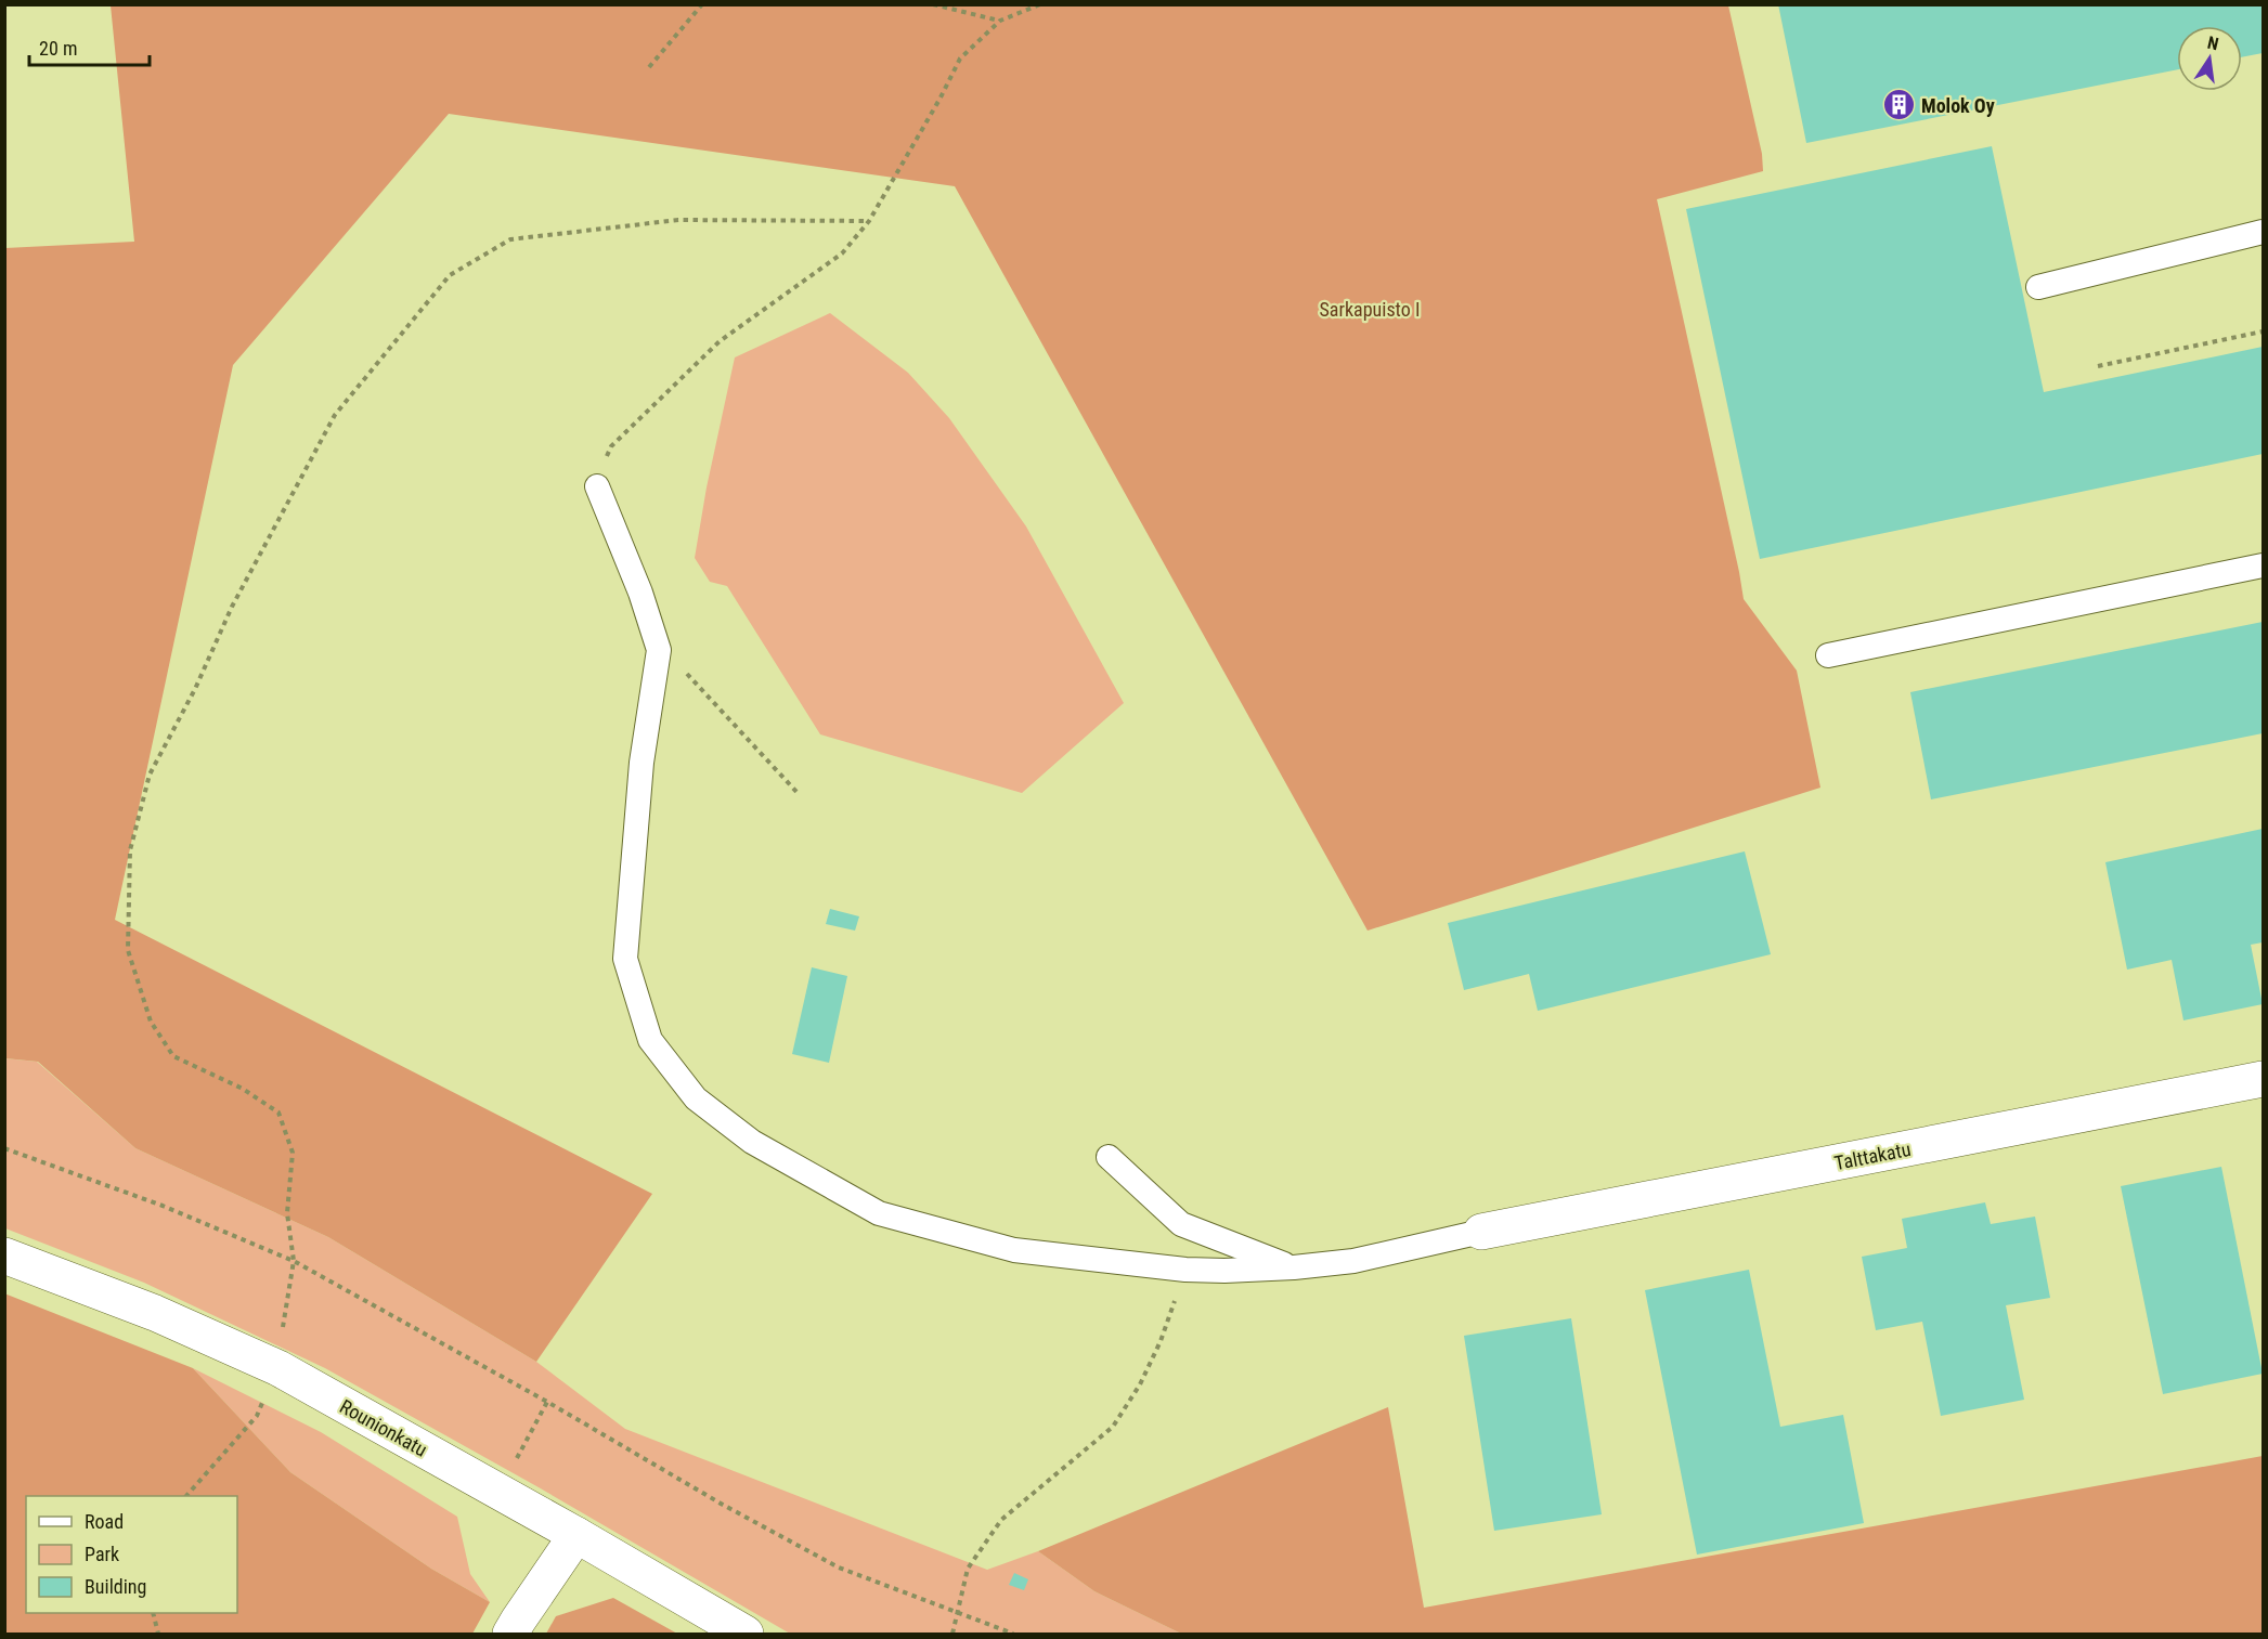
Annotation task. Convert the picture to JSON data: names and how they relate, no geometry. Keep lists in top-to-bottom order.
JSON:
{
  "streets": {
    "street": ["Talttakatu", "Rounionkatu"]
  },
  "parks": ["Sarkapuisto I"],
  "places": {
    "building": ["Molok Oy"]
  },
  "legend": ["Road", "Park", "Building"],
  "scale_bar": "20 m",
  "north": "top"
}
